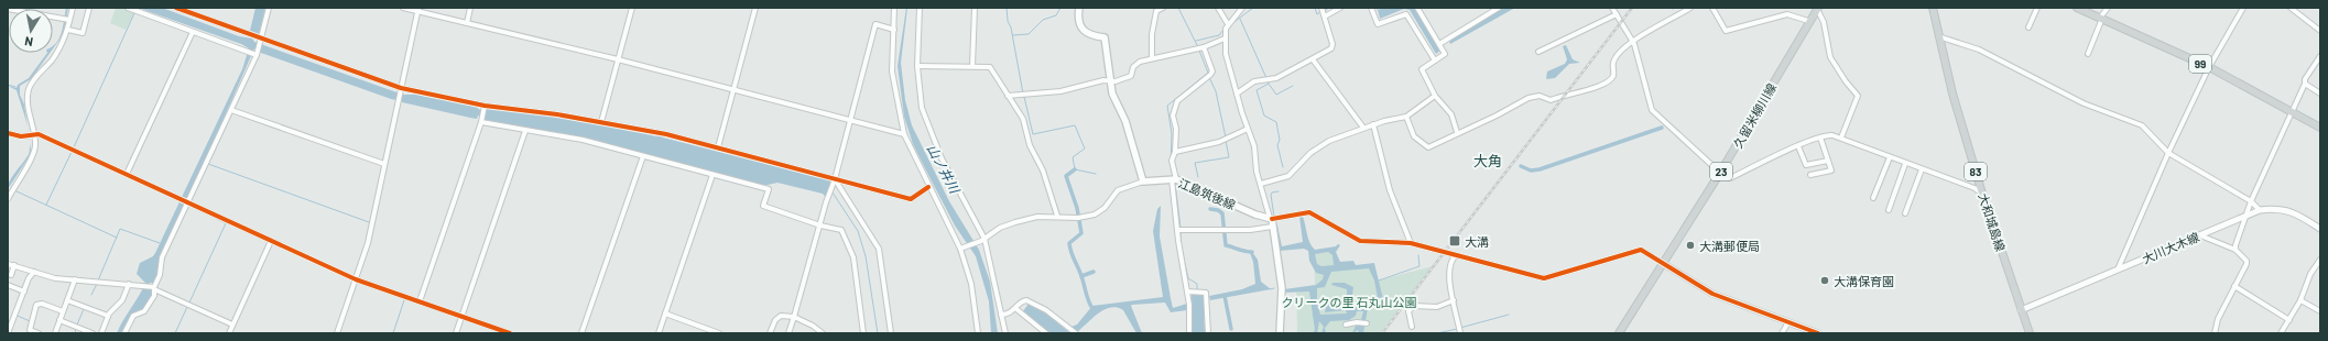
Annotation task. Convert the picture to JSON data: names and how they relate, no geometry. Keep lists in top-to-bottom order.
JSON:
{
  "streets": {
    "main road": [
      "99",
      "久留米柳川線",
      "23",
      "83",
      "江島筑後線",
      "大和城島線"
    ],
    "street": ["大川大木線"]
  },
  "crossings": [
    ["大和城島線", "大川大木線"]
  ],
  "districts": ["大角"],
  "water": ["山ノ井川"],
  "parks": ["クリークの里 石丸山公園"],
  "places": {
    "transit": ["大溝"],
    "other": ["大溝郵便局", "大溝保育園"]
  },
  "north": "bottom"
}
